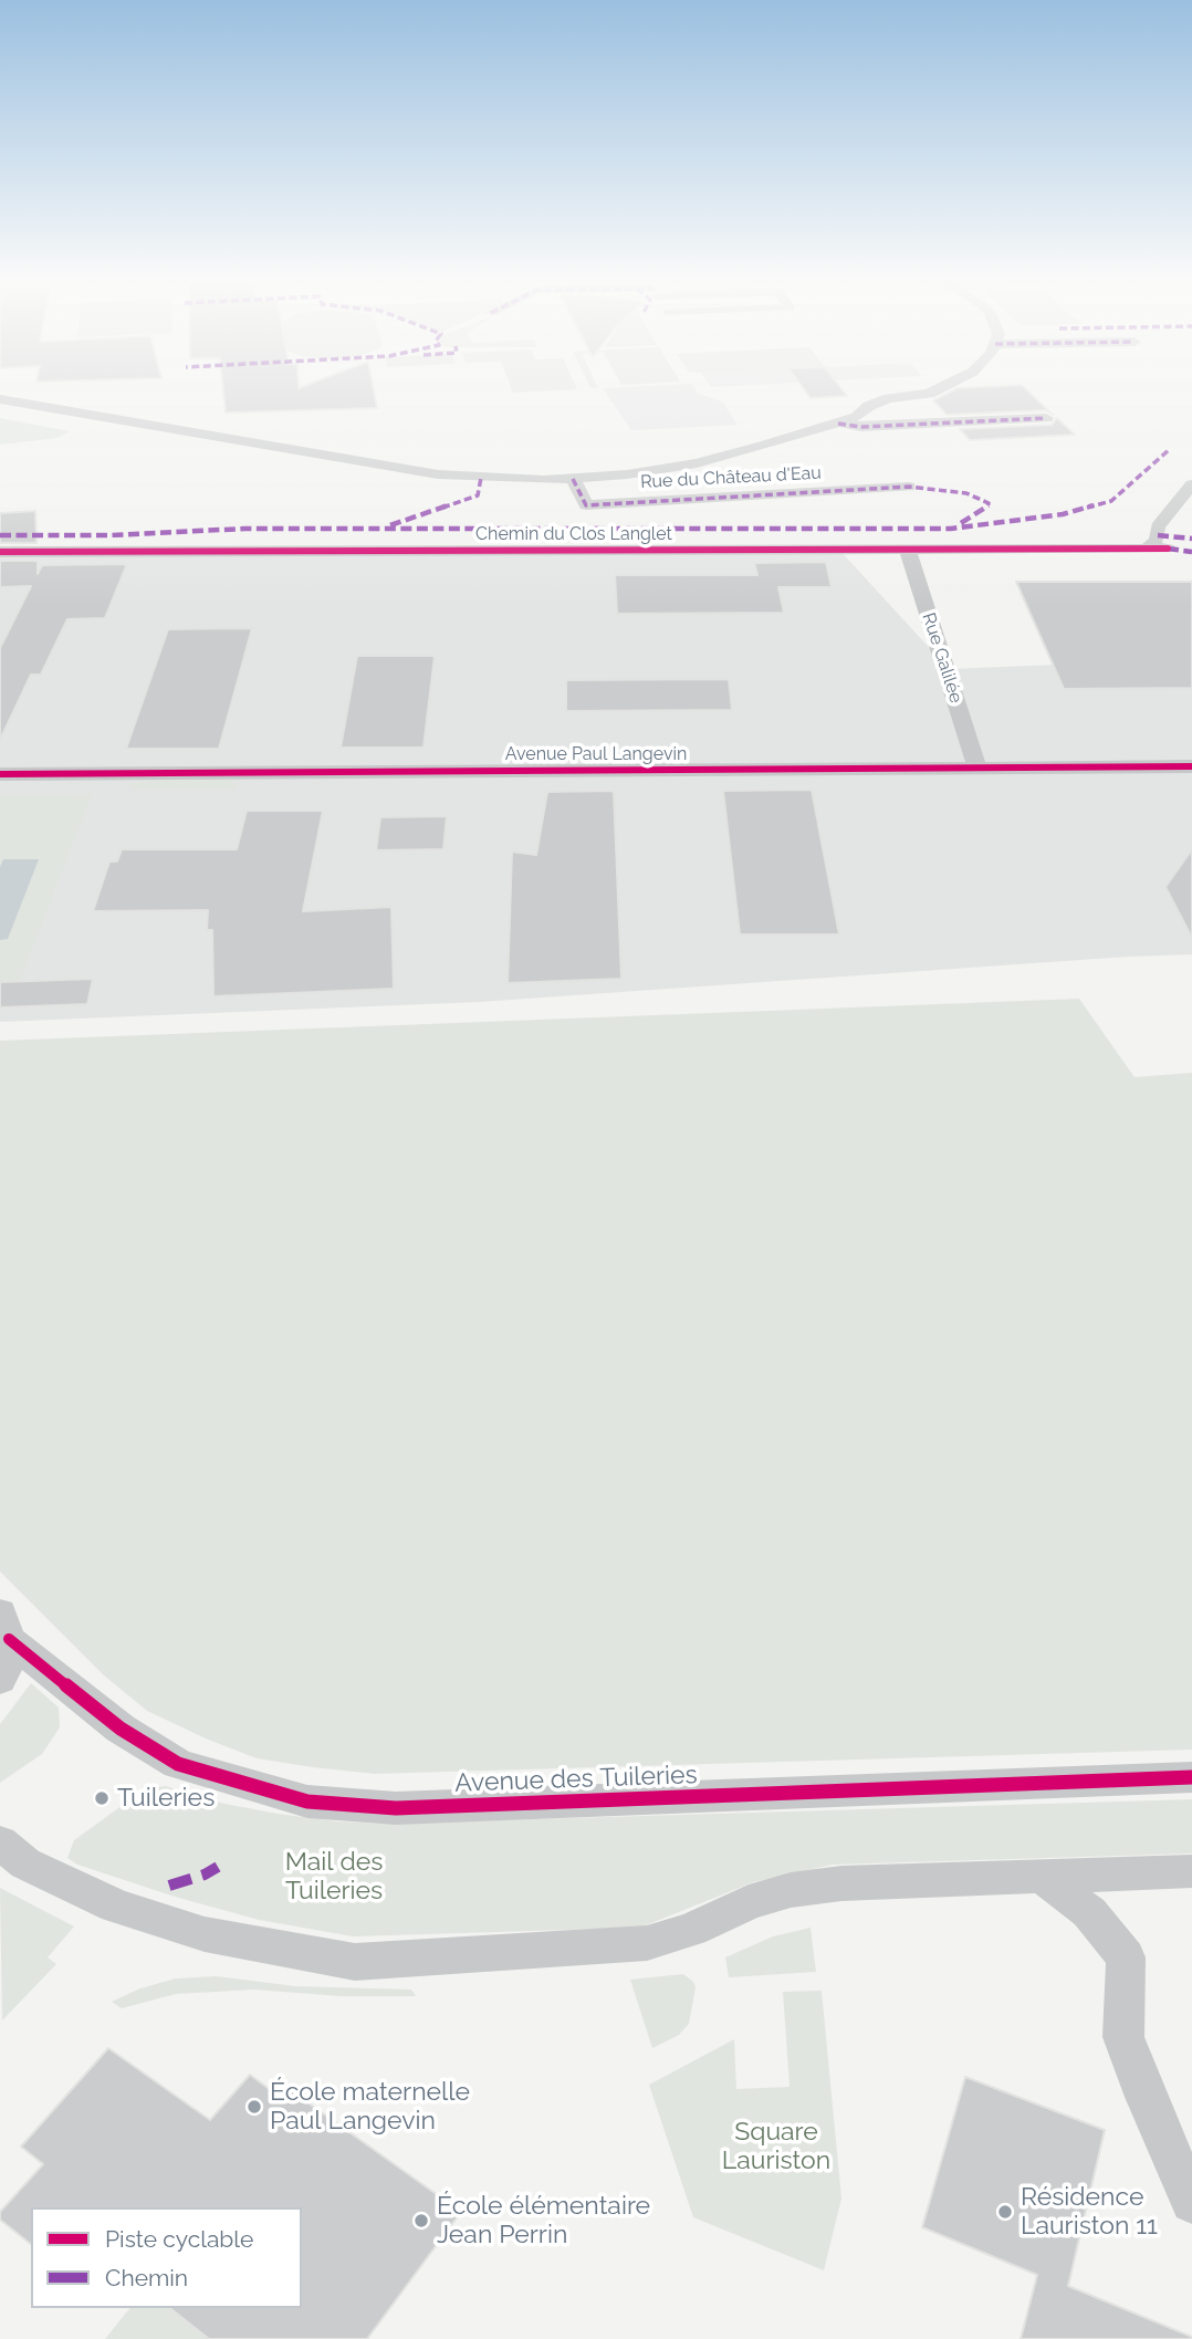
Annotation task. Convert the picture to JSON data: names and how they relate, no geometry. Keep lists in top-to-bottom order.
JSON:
{
  "streets": {
    "street": [
      "Rue du Château d'Eau",
      "Chemin du Clos Langlet",
      "Rue Galilée",
      "Avenue Paul Langevin",
      "Avenue des Tuileries"
    ]
  },
  "crossings": [
    ["Chemin du Clos Langlet", "Rue Galilée"],
    ["Rue Galilée", "Avenue Paul Langevin"]
  ],
  "parks": ["Mail des Tuileries", "Square Lauriston"],
  "places": [
    "Tuileries",
    "École maternelle Paul Langevin",
    "Résidence Lauriston 11",
    "École élémentaire Jean Perrin"
  ],
  "legend": ["Piste cyclable", "Chemin"]
}
